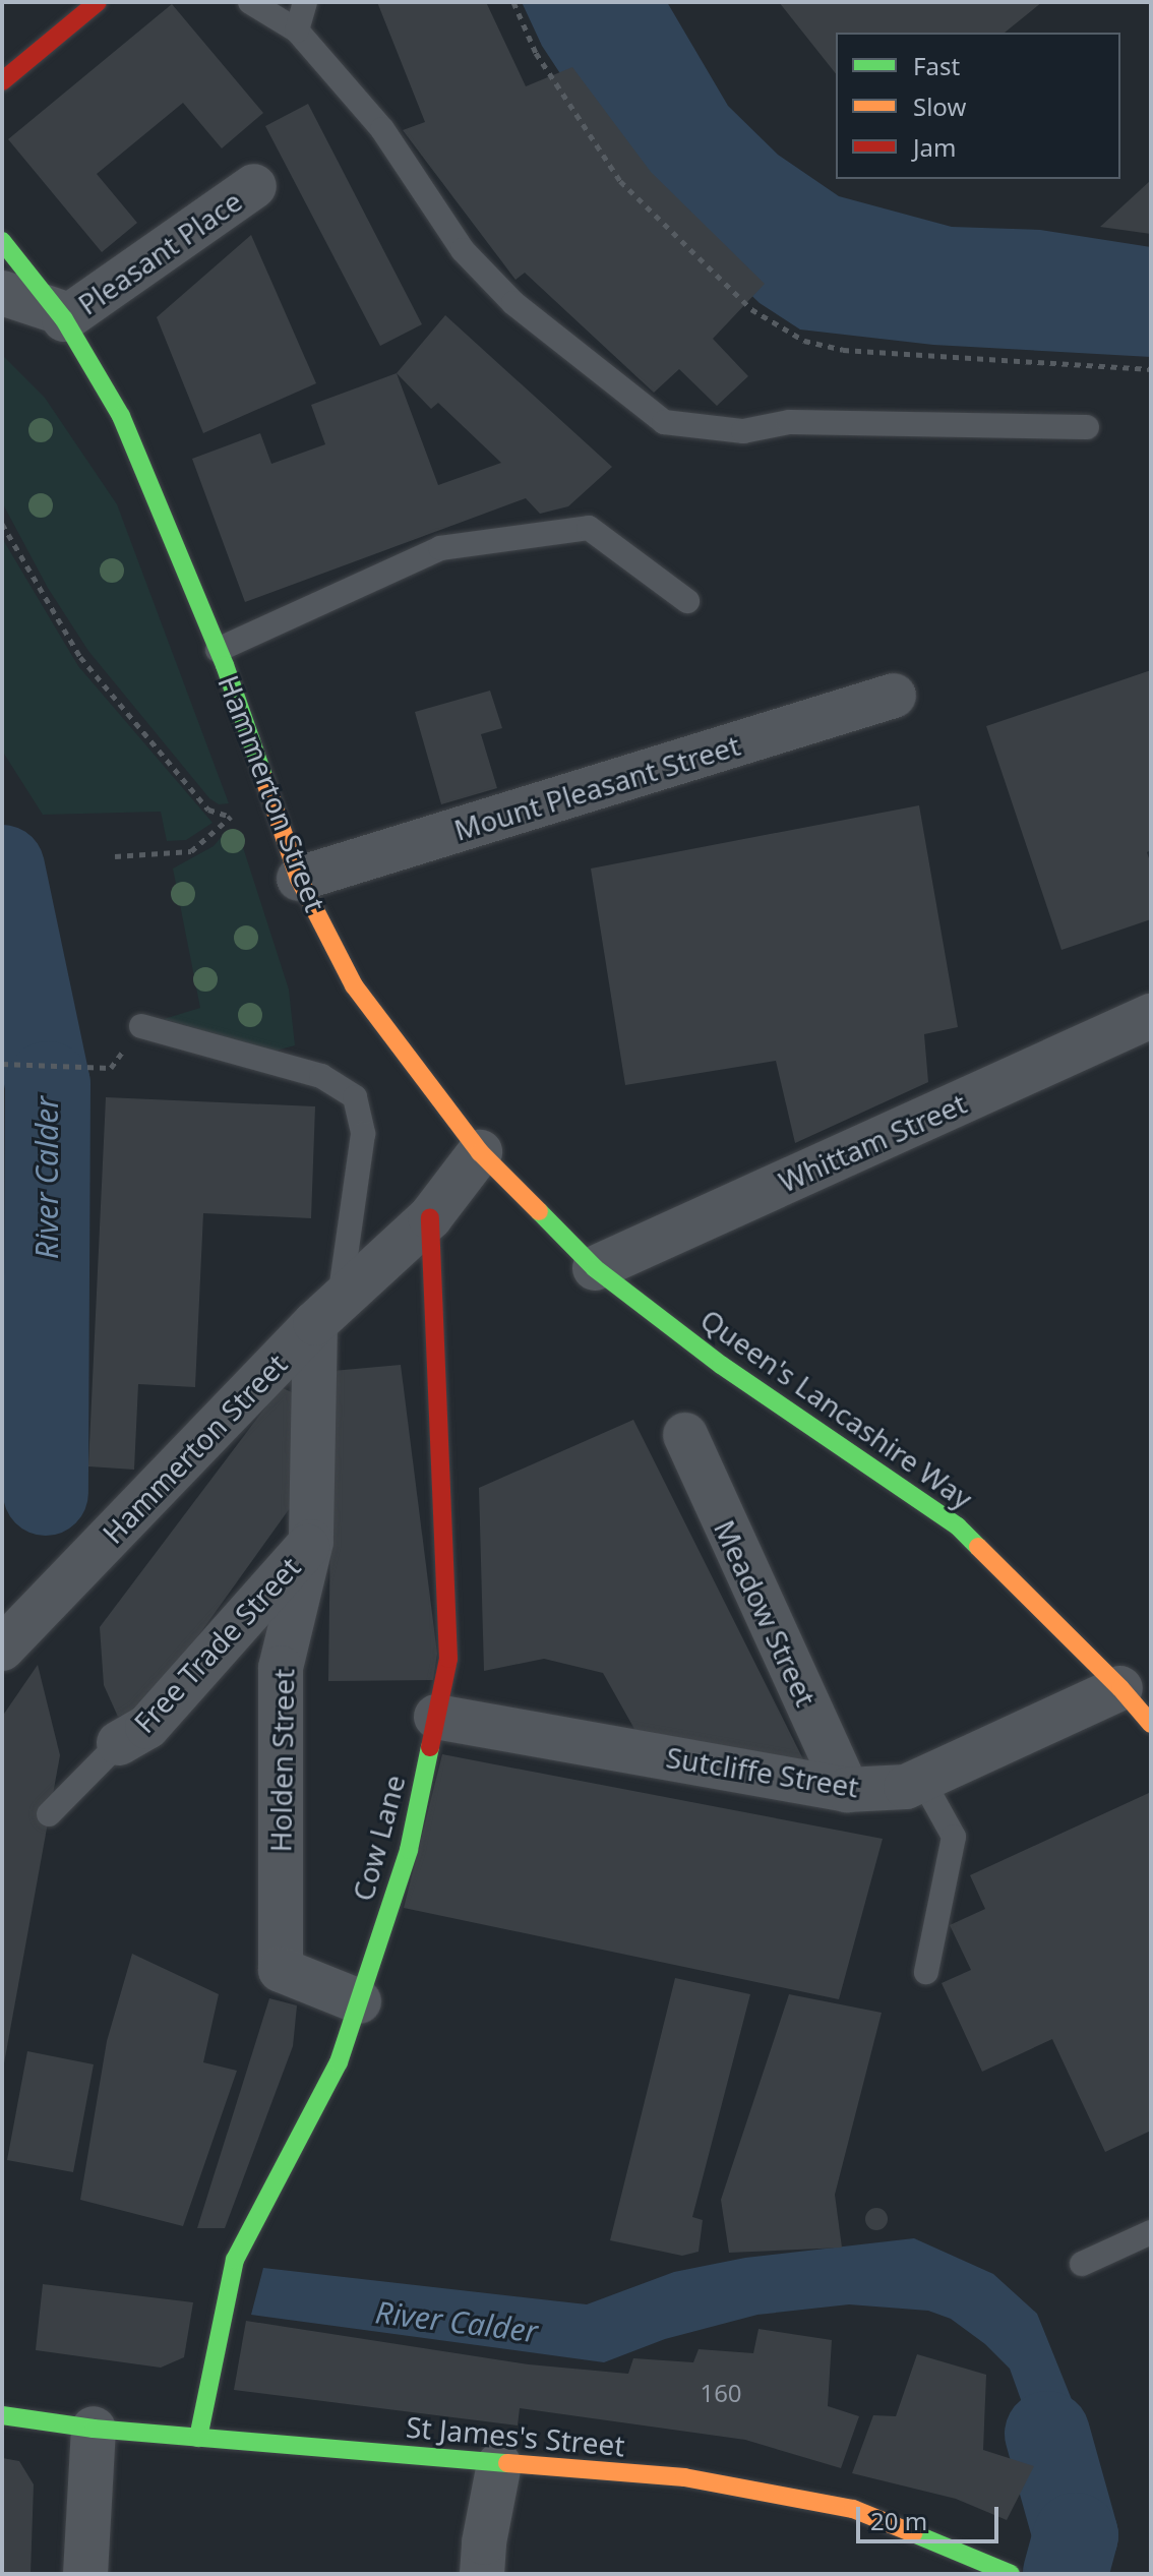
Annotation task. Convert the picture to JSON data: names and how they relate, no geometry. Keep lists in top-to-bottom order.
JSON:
{
  "streets": {
    "street": [
      "Pleasant Place",
      "Mount Pleasant Street",
      "Hammerton Street",
      "Whittam Street",
      "Queen's Lancashire Way",
      "Meadow Street",
      "Free Trade Street",
      "Holden Street",
      "Sutcliffe Street",
      "Cow Lane",
      "St James's Street"
    ]
  },
  "crossings": [
    ["Pleasant Place", "Hammerton Street"],
    ["Mount Pleasant Street", "Hammerton Street"],
    ["Hammerton Street", "Queen's Lancashire Way"],
    ["Hammerton Street", "Holden Street"],
    ["Hammerton Street", "Cow Lane"],
    ["Whittam Street", "Queen's Lancashire Way"],
    ["Queen's Lancashire Way", "Sutcliffe Street"],
    ["Meadow Street", "Sutcliffe Street"],
    ["Free Trade Street", "Holden Street"],
    ["Holden Street", "Cow Lane"],
    ["Sutcliffe Street", "Cow Lane"],
    ["Cow Lane", "St James's Street"]
  ],
  "water": ["River Calder"],
  "house_numbers": ["160"],
  "legend": ["Fast", "Slow", "Jam"],
  "scale_bar": "20 m"
}
